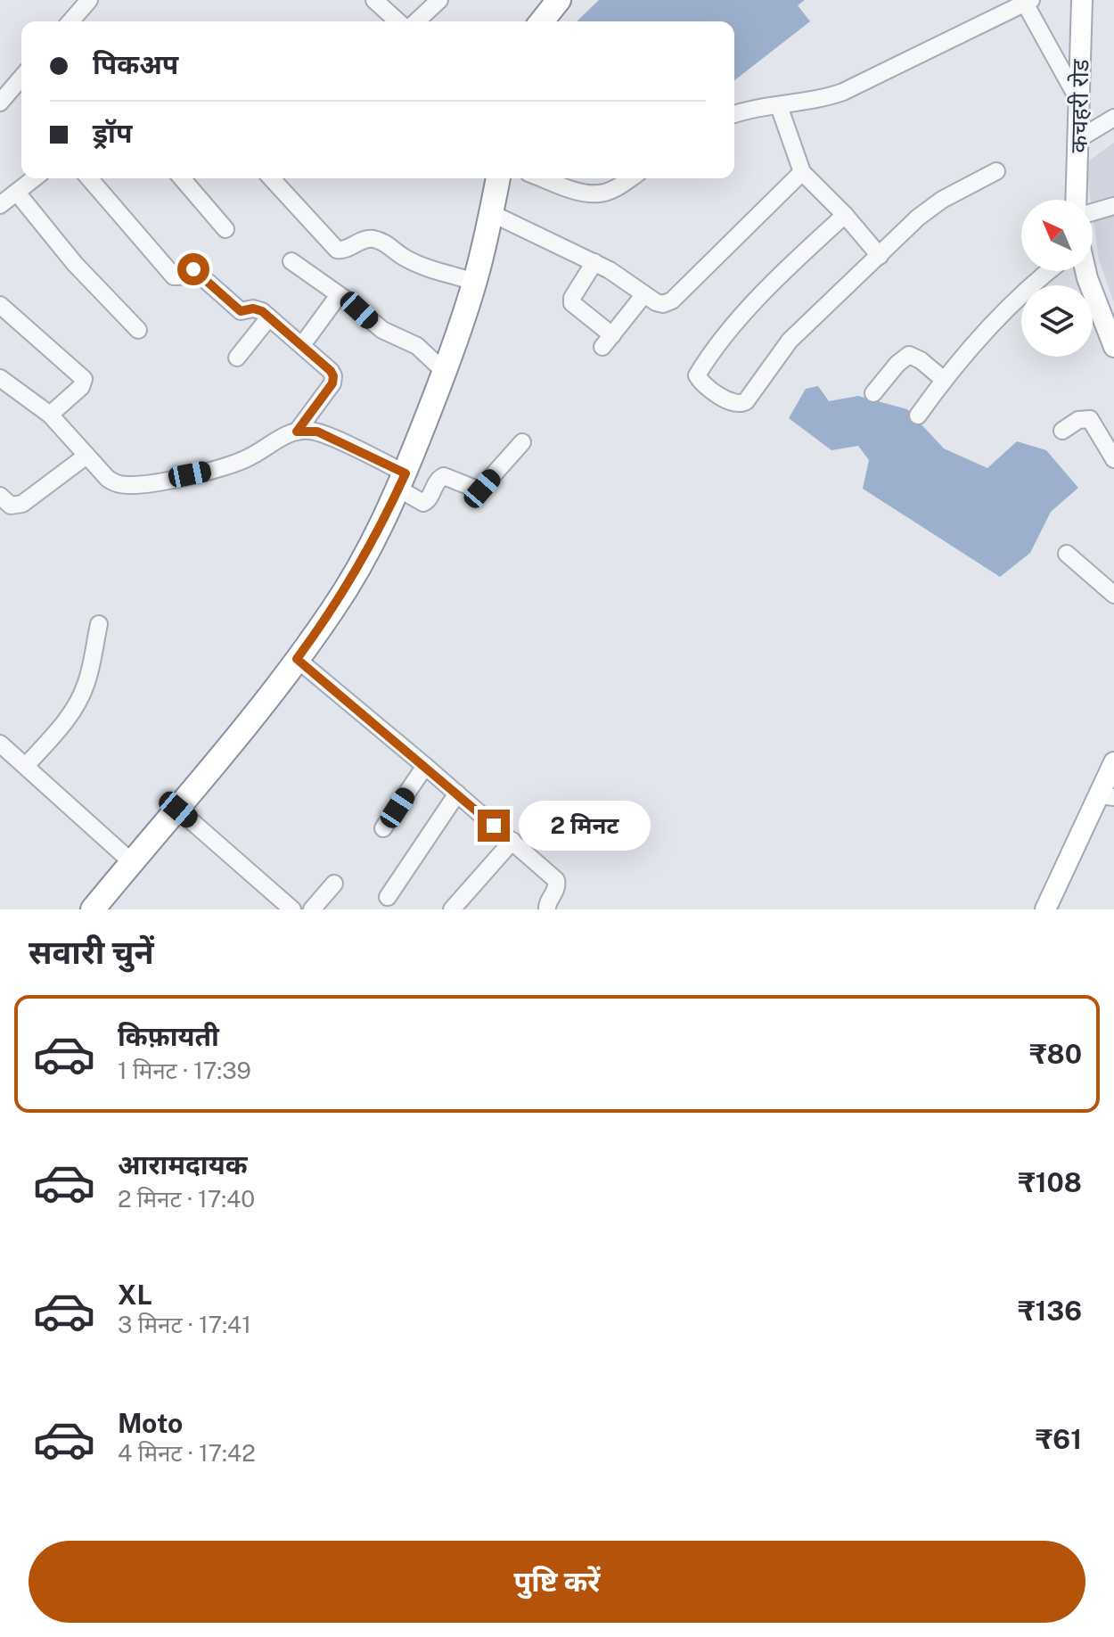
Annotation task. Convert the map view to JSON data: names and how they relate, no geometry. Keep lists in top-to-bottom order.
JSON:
{
  "streets": {
    "main road": ["कचहरी रोड"]
  },
  "north": "top left",
  "page": {
    "banner": ["पिकअप", "ड्रॉप"],
    "bubble": "2 मिनट",
    "heading": "सवारी चुनें",
    "list": [
      {
        "name": "किफ़ायती",
        "note": "1 मिनट · 17:39",
        "value": "₹80"
      },
      {
        "name": "आरामदायक",
        "note": "2 मिनट · 17:40",
        "value": "₹108"
      },
      {
        "name": "XL",
        "note": "3 मिनट · 17:41",
        "value": "₹136"
      },
      {
        "name": "Moto",
        "note": "4 मिनट · 17:42",
        "value": "₹61"
      }
    ],
    "buttons": "पुष्टि करें"
  }
}
